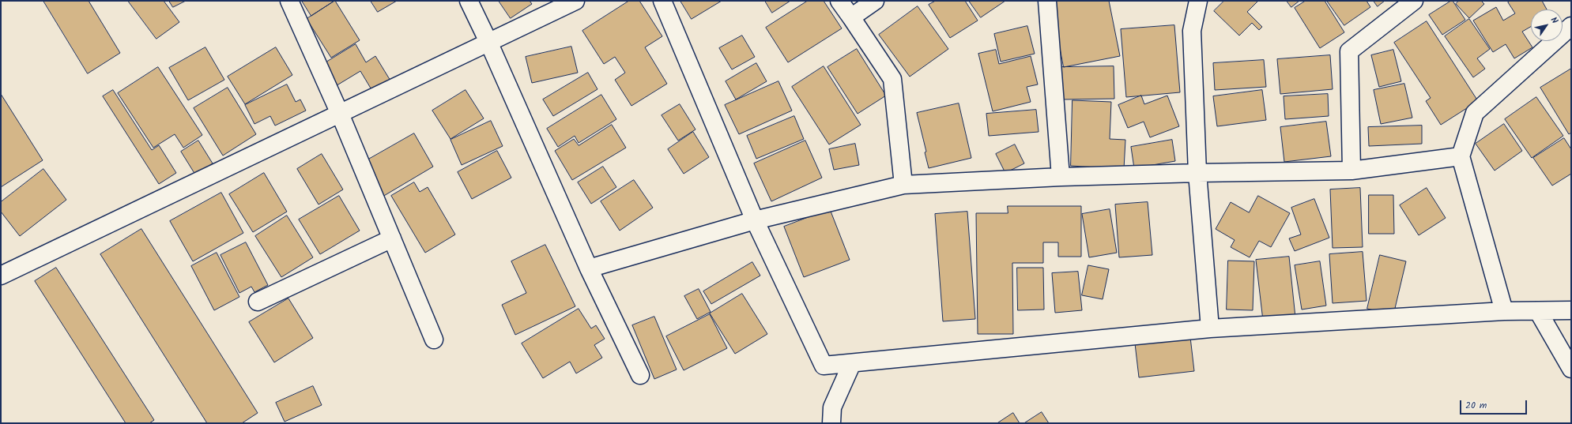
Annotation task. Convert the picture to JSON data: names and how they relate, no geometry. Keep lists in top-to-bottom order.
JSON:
{
  "scale_bar": "20 m",
  "north": "top right"
}
